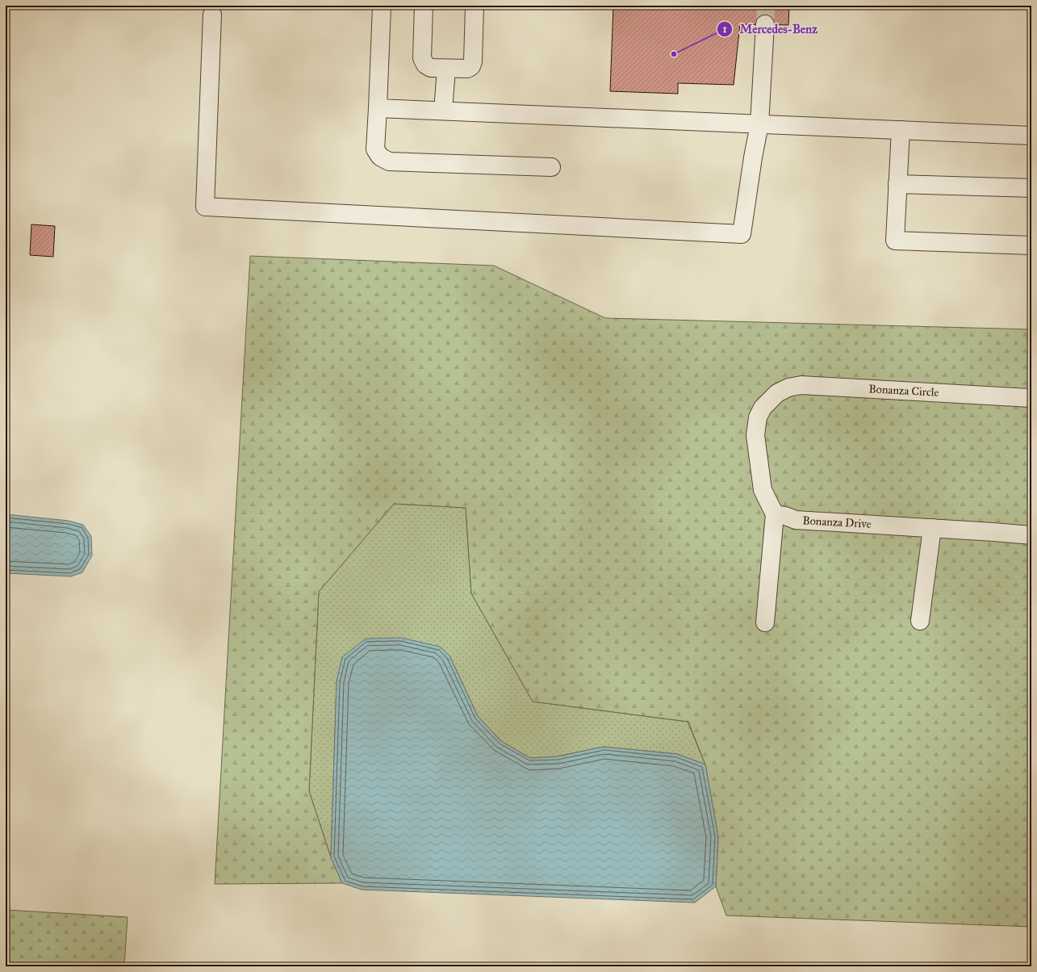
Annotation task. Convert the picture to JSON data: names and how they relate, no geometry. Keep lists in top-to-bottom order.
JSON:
{
  "streets": {
    "street": ["Bonanza Circle", "Bonanza Drive"]
  },
  "crossings": [
    ["Bonanza Circle", "Bonanza Drive"]
  ],
  "places": ["Mercedes-Benz"]
}
